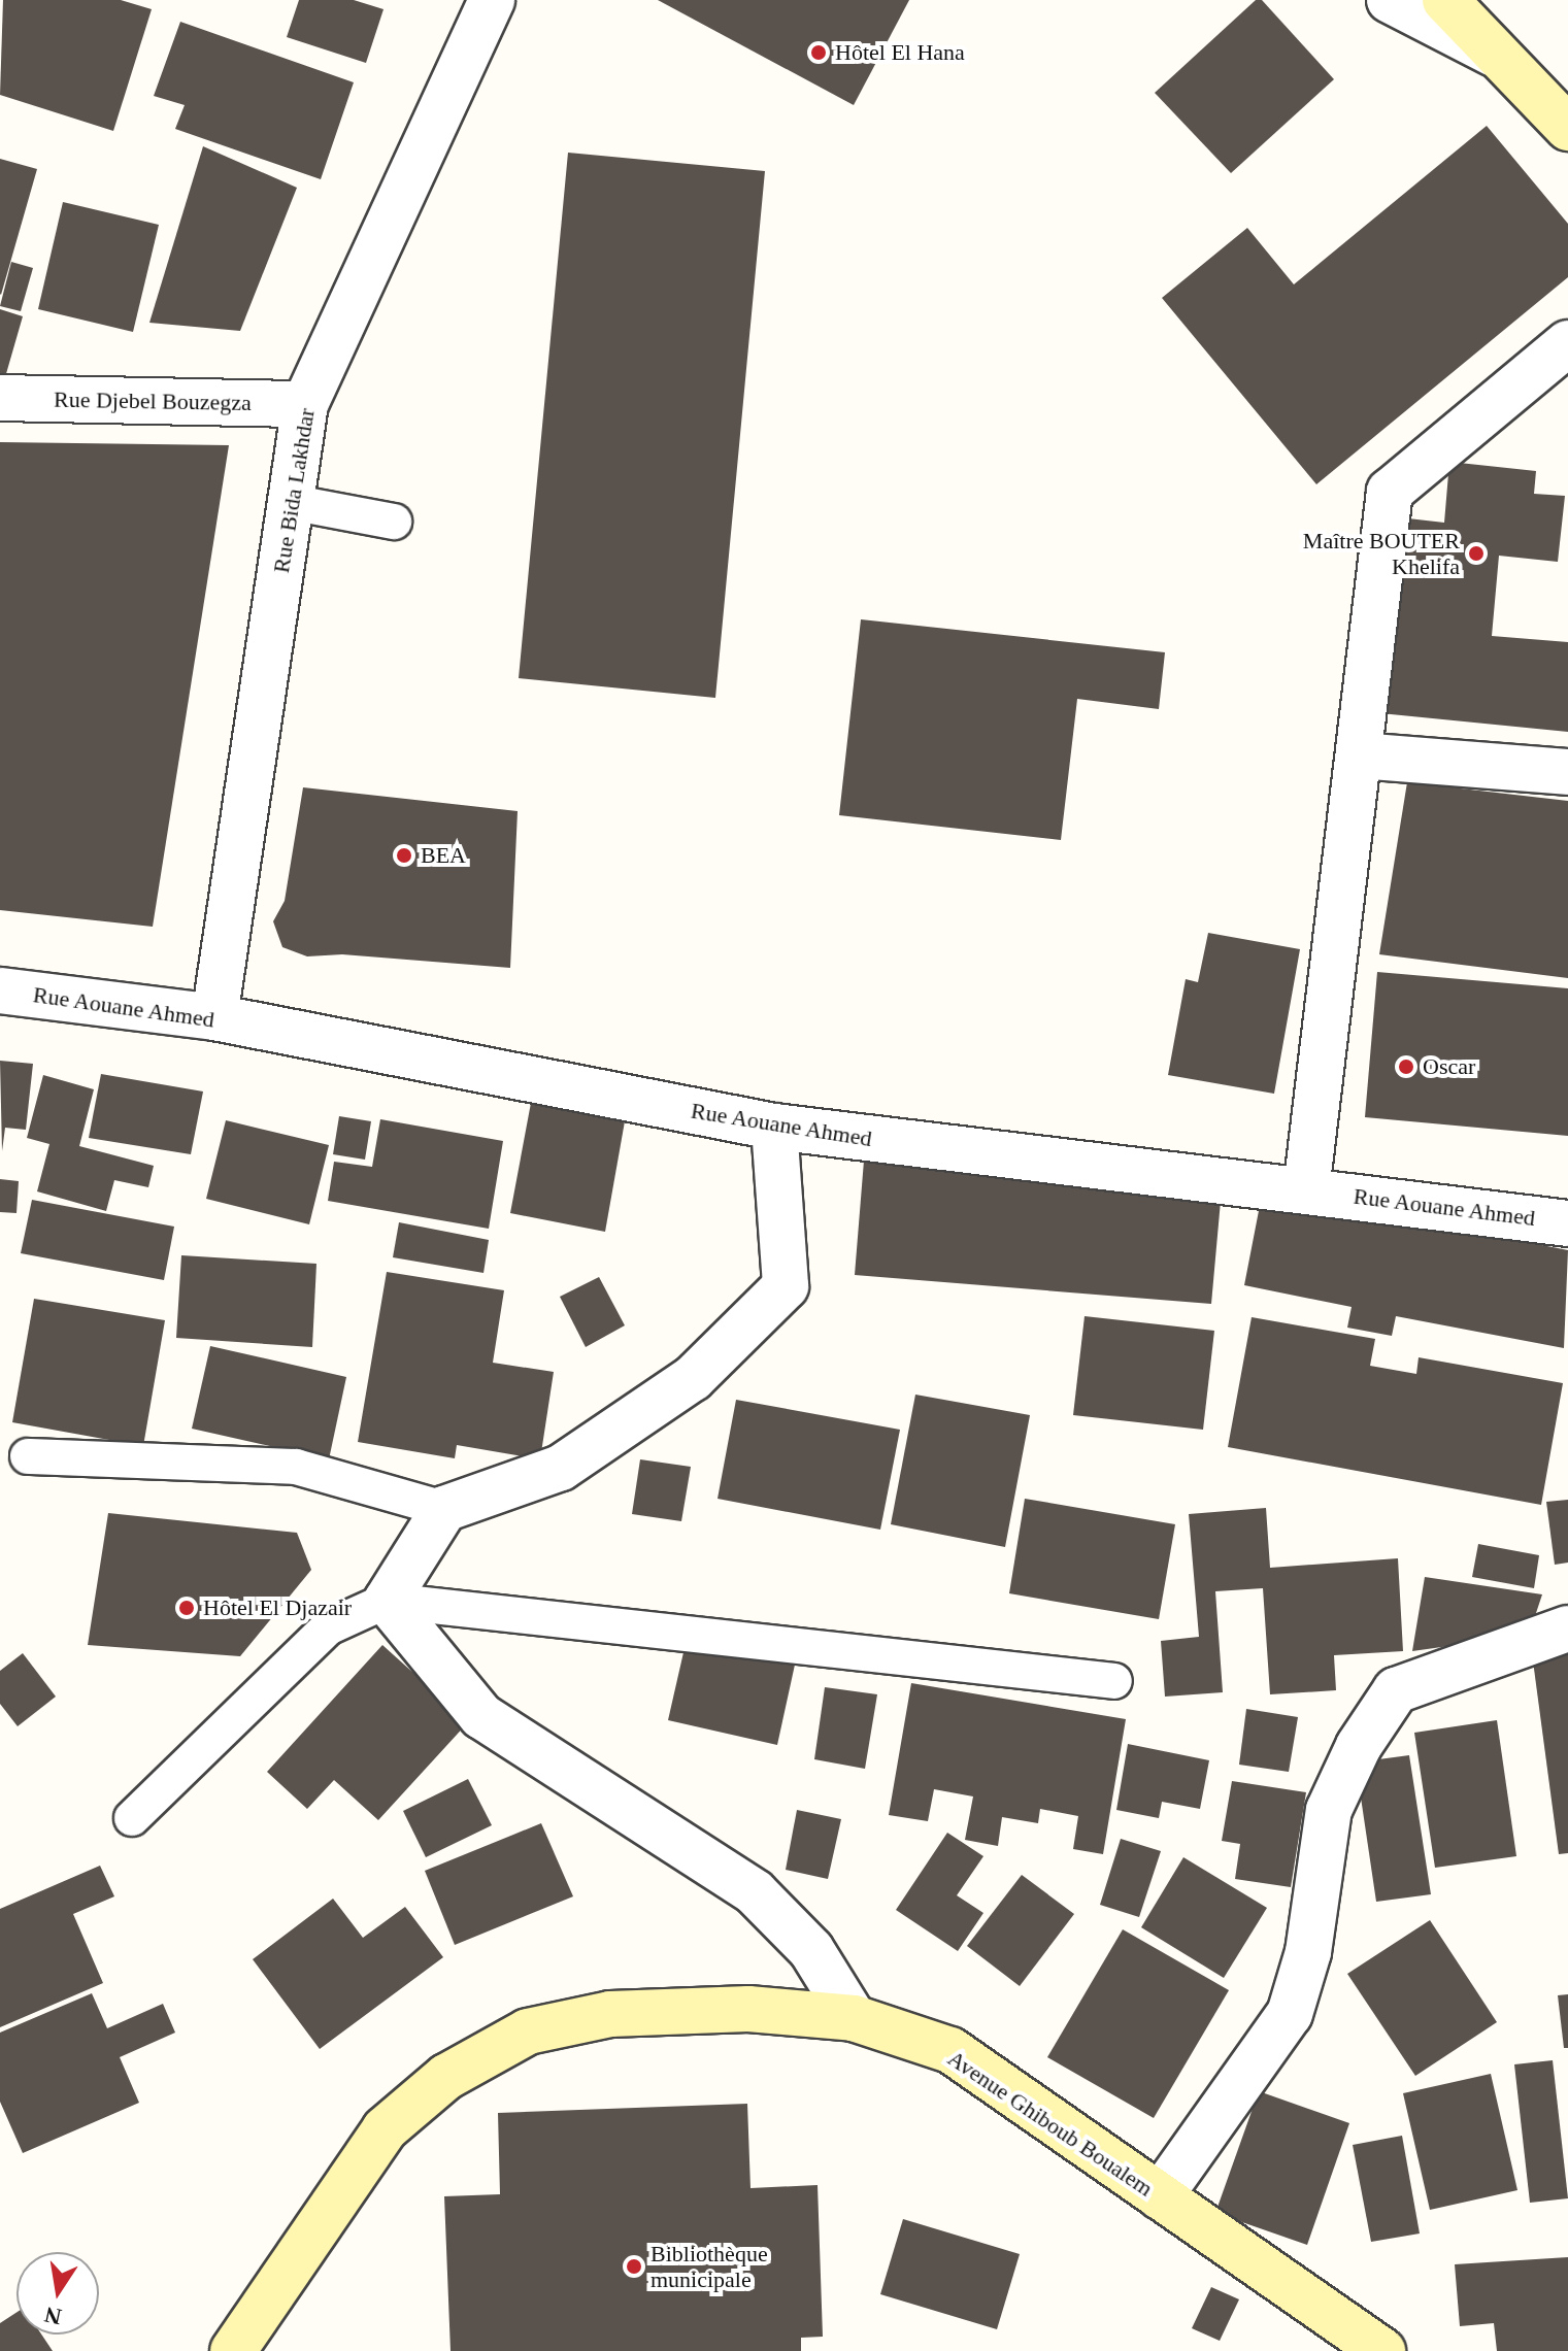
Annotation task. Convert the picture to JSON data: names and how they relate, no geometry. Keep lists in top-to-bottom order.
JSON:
{
  "streets": {
    "main road": ["Avenue Ghiboub Boualem"],
    "street": ["Rue Djebel Bouzegza", "Rue Bida Lakhdar", "Rue Aouane Ahmed"]
  },
  "crossings": [
    ["Rue Djebel Bouzegza", "Rue Bida Lakhdar"],
    ["Rue Bida Lakhdar", "Rue Aouane Ahmed"]
  ],
  "places": [
    "Hôtel El Hana",
    "Maître BOUTER Khelifa",
    "BEA",
    "Oscar",
    "Hôtel El Djazair",
    "Bibliothèque municipale"
  ],
  "north": "bottom"
}
